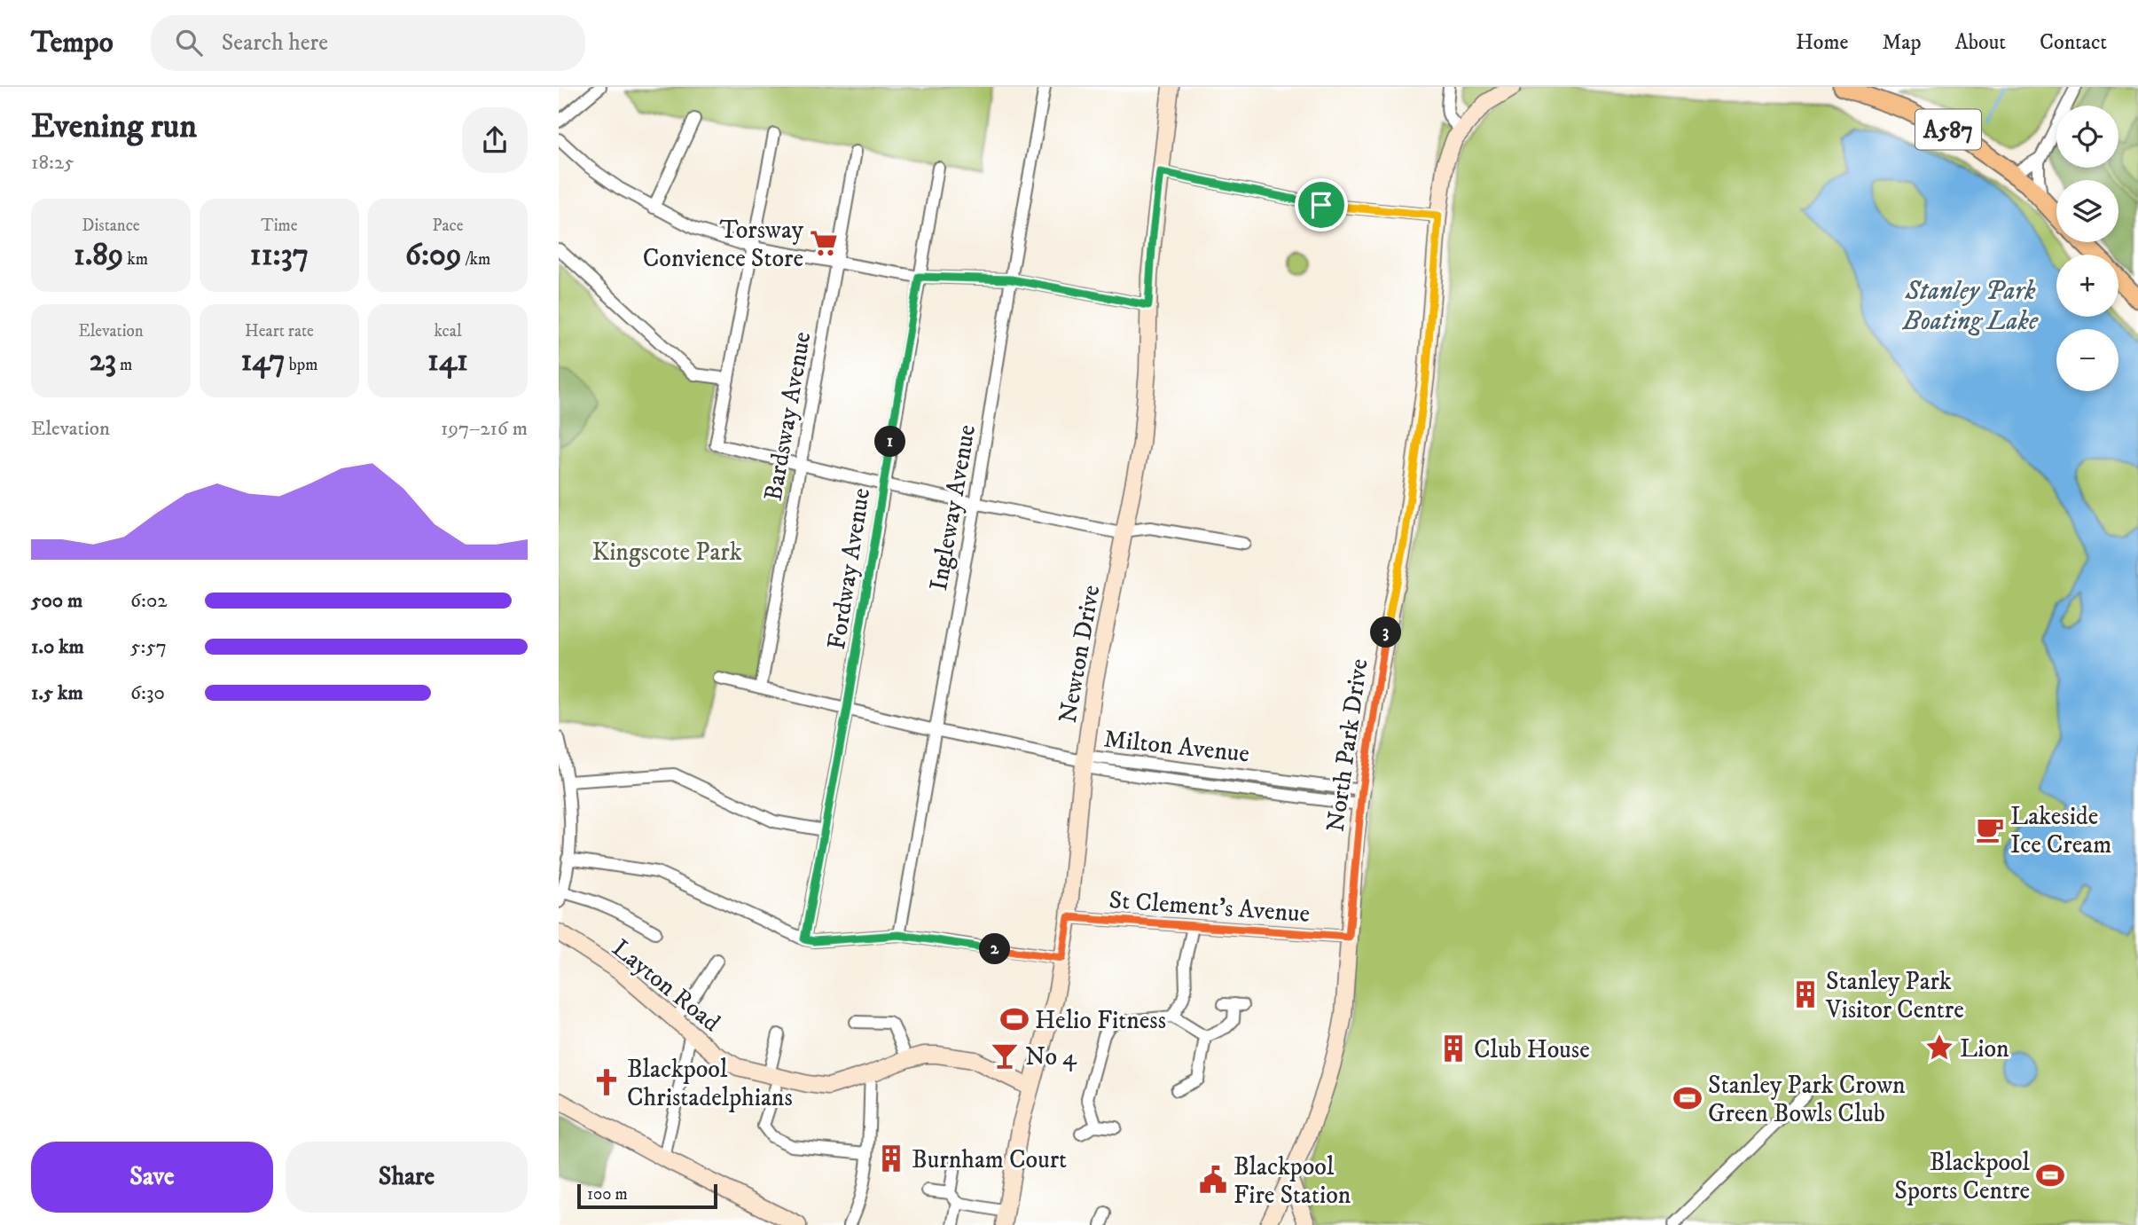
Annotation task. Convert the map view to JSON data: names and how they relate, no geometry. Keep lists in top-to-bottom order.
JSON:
{
  "streets": {
    "main road": ["A587"],
    "street": [
      "Bardsway Avenue",
      "Ingleway Avenue",
      "Fordway Avenue",
      "Newton Drive",
      "Milton Avenue",
      "North Park Drive",
      "St Clement's Avenue",
      "Layton Road"
    ]
  },
  "crossings": [
    ["Bardsway Avenue", "Milton Avenue"],
    ["Ingleway Avenue", "Milton Avenue"],
    ["Fordway Avenue", "Milton Avenue"],
    ["Newton Drive", "Milton Avenue"],
    ["Newton Drive", "St Clement's Avenue"],
    ["Newton Drive", "Layton Road"],
    ["Milton Avenue", "North Park Drive"],
    ["North Park Drive", "St Clement's Avenue"]
  ],
  "water": ["Stanley Park Boating Lake"],
  "parks": ["Kingscote Park"],
  "places": {
    "supermarket": ["Torsway Convience Store"],
    "cafe": ["Lakeside Ice Cream"],
    "building": ["Stanley Park Visitor Centre", "Club House", "Burnham Court"],
    "sports": ["Helio Fitness", "Stanley Park Crown Green Bowls Club", "Blackpool Sports Centre"],
    "place": ["Lion"],
    "bar": ["No 4"],
    "church": ["Blackpool Christadelphians"],
    "public building": ["Blackpool Fire Station"]
  },
  "scale_bar": "100 m",
  "page": {
    "header": "Tempo",
    "search": "Search here",
    "nav": [
      "Home",
      "Map",
      "About",
      "Contact"
    ],
    "heading": ["Evening run", "18:25"],
    "map_buttons": ["+", "−"],
    "stats": [
      ["Distance", "1.89 km"],
      ["Time", "11:37"],
      ["Pace", "6:09 /km"],
      ["Elevation", "23 m"],
      ["Heart rate", "147 bpm"],
      ["kcal", "141"]
    ],
    "chart": ["Elevation", "197–216 m"],
    "pins": ["1", "3", "2"],
    "list": [
      {
        "name": "500 m",
        "note": "6:02"
      },
      {
        "name": "1.0 km",
        "note": "5:57"
      },
      {
        "name": "1.5 km",
        "note": "6:30"
      }
    ],
    "buttons": ["Save", "Share"],
    "scale": "100 m"
  }
}
